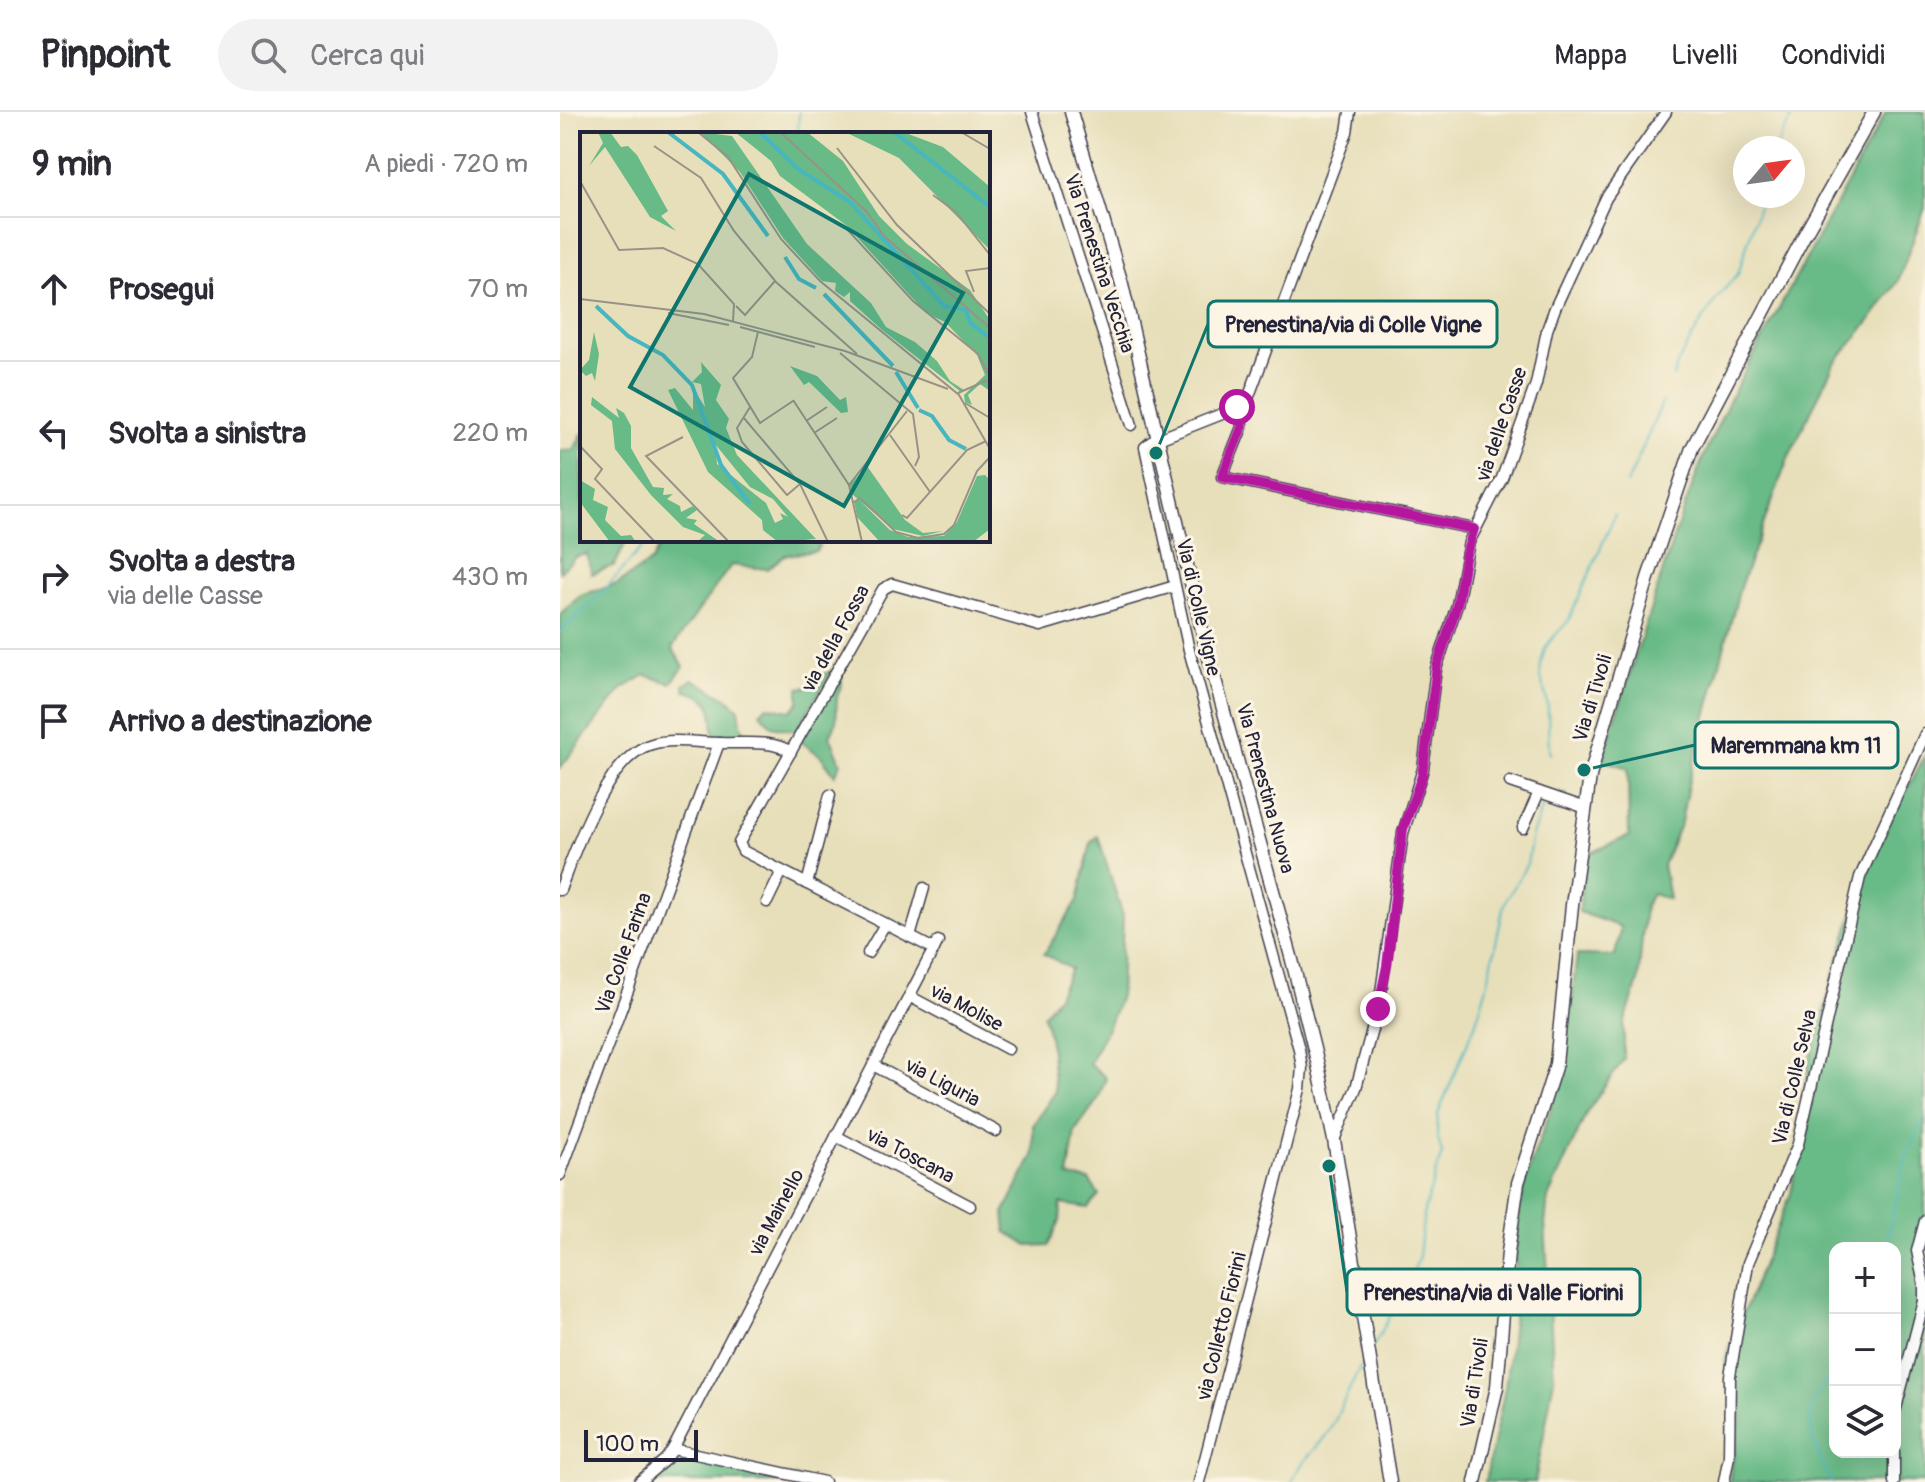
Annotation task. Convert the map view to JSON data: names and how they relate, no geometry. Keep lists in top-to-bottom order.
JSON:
{
  "streets": {
    "main road": ["Via di Tivoli", "Via Prenestina Nuova"],
    "street": [
      "Via Prenestina Vecchia",
      "via delle Casse",
      "Via di Colle Vigne",
      "via della Fossa",
      "Via Colle Farina",
      "via Molise",
      "Via di Colle Selva",
      "via Liguria",
      "via Toscana",
      "via Mainello",
      "via Colletto Fiorini"
    ]
  },
  "crossings": [
    ["via delle Casse", "Via Prenestina Nuova"],
    ["Via di Colle Vigne", "via della Fossa"],
    ["Via di Colle Vigne", "Via Prenestina Nuova"],
    ["Via di Colle Vigne", "via Colletto Fiorini"],
    ["via della Fossa", "via Mainello"],
    ["via Molise", "via Mainello"],
    ["via Liguria", "via Mainello"],
    ["via Toscana", "via Mainello"]
  ],
  "places": ["Prenestina/via di Colle Vigne", "Maremmana km 11", "Prenestina/via di Valle Fiorini"],
  "scale_bar": "100 m",
  "north": "top right",
  "page": {
    "header": "Pinpoint",
    "search": "Cerca qui",
    "nav": ["Mappa", "Livelli", "Condividi"],
    "heading": ["9 min", "A piedi · 720 m"],
    "list": [
      ["Prosegui", "70 m"],
      ["Svolta a sinistra", "220 m"],
      ["Svolta a destra", "via delle Casse", "430 m"],
      "Arrivo a destinazione"
    ],
    "map_buttons": ["+", "−"],
    "scale": "100 m"
  }
}
